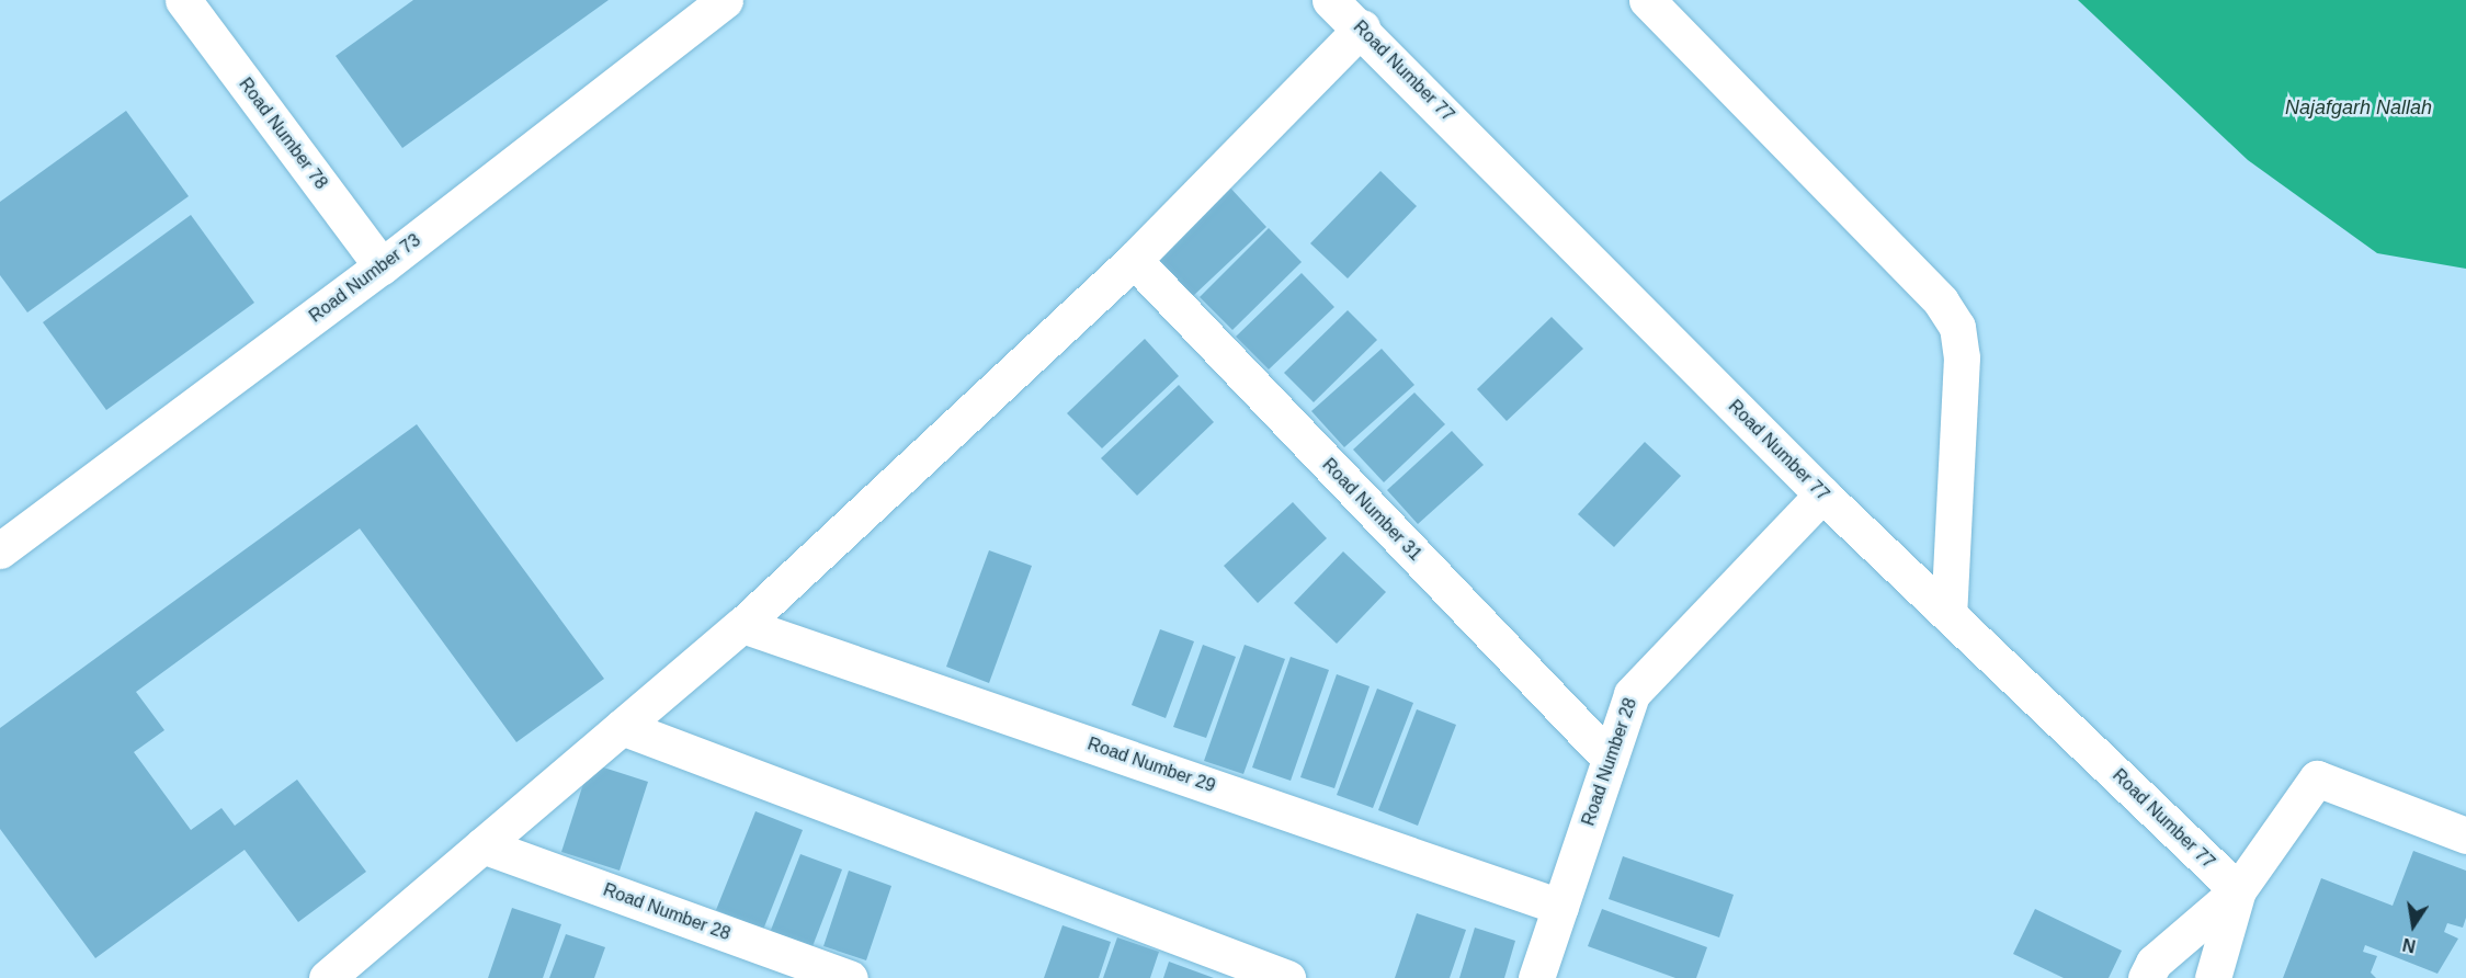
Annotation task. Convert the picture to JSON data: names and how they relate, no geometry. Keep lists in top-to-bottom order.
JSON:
{
  "streets": {
    "street": [
      "Road Number 77",
      "Road Number 78",
      "Road Number 73",
      "Road Number 31",
      "Road Number 28",
      "Road Number 29"
    ]
  },
  "crossings": [
    ["Road Number 77", "Road Number 28"],
    ["Road Number 78", "Road Number 73"],
    ["Road Number 31", "Road Number 28"],
    ["Road Number 28", "Road Number 29"]
  ],
  "water": ["Najafgarh Nallah"],
  "north": "bottom"
}
